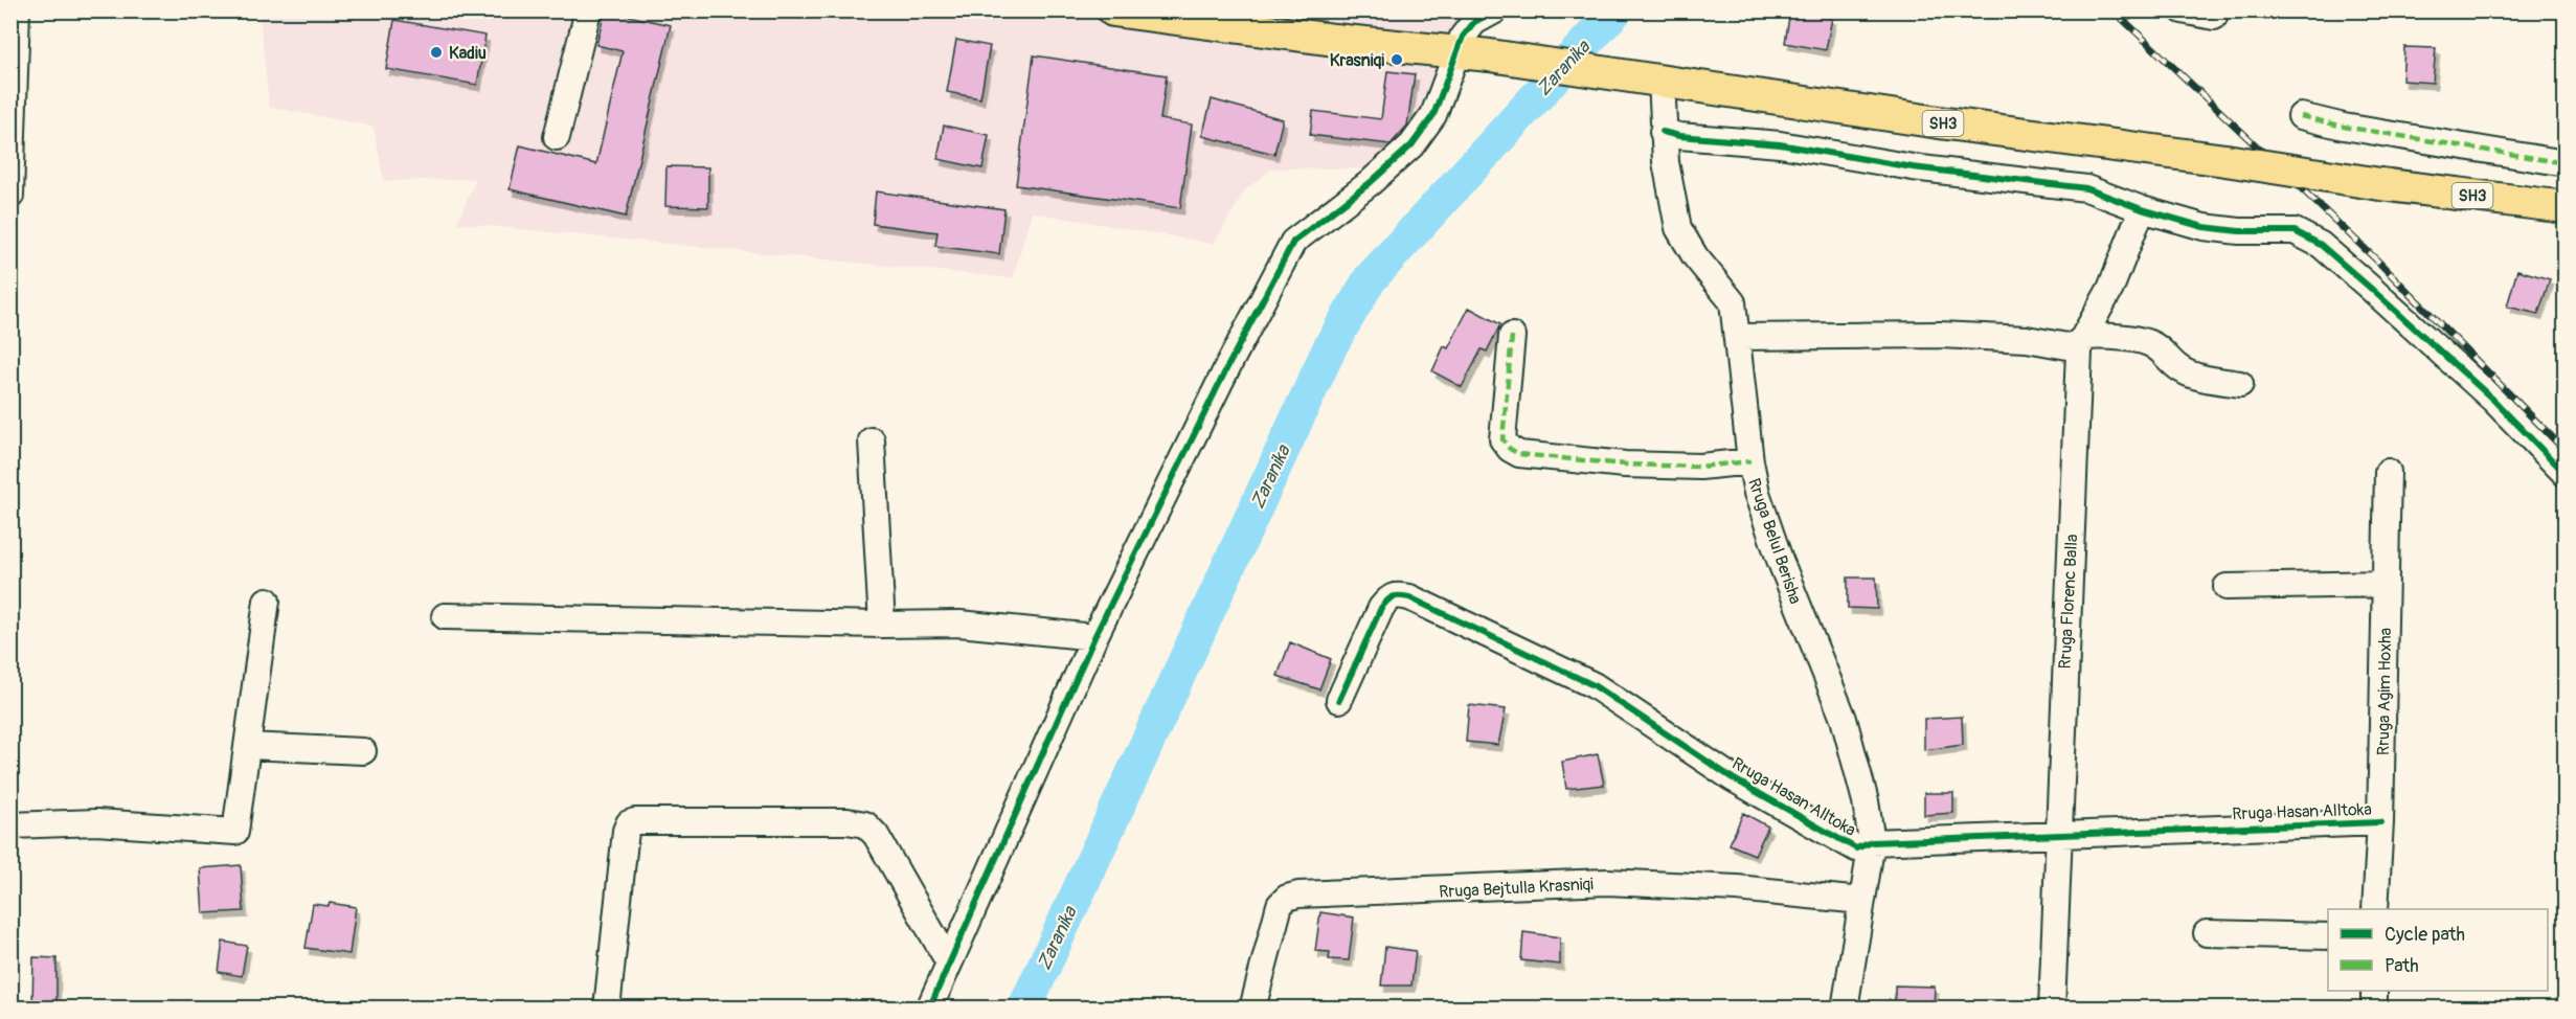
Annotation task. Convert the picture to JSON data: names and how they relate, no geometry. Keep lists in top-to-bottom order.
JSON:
{
  "streets": {
    "main road": ["SH3"],
    "street": [
      "Rruga Belul Berisha",
      "Rruga Florenc Balla",
      "Rruga Agim Hoxha",
      "Rruga Hasan Alltoka",
      "Rruga Bejtulla Krasniqi"
    ]
  },
  "crossings": [
    ["SH3", "Rruga Belul Berisha"],
    ["Rruga Belul Berisha", "Rruga Hasan Alltoka"],
    ["Rruga Belul Berisha", "Rruga Bejtulla Krasniqi"],
    ["Rruga Florenc Balla", "Rruga Hasan Alltoka"],
    ["Rruga Agim Hoxha", "Rruga Hasan Alltoka"]
  ],
  "water": ["Zaranika"],
  "places": ["Kadiu", "Krasniqi"],
  "legend": ["Cycle path", "Path"]
}
